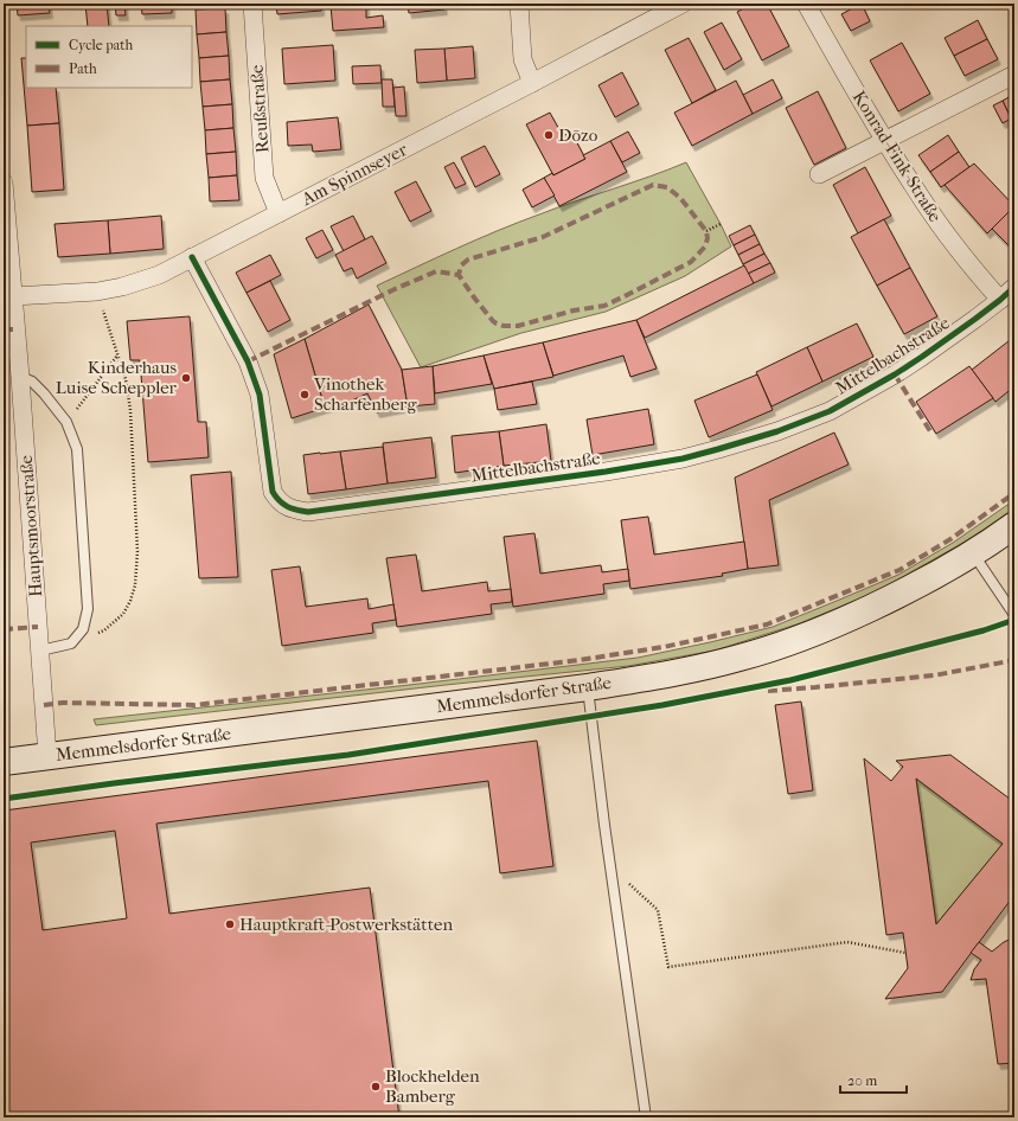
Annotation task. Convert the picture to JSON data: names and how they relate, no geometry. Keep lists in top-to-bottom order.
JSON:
{
  "streets": {
    "main road": ["Memmelsdorfer Straße"],
    "street": [
      "Reußstraße",
      "Konrad-Fink-Straße",
      "Am Spinnseyer",
      "Mittelbachstraße",
      "Hauptsmoorstraße"
    ]
  },
  "crossings": [
    ["Reußstraße", "Am Spinnseyer"],
    ["Konrad-Fink-Straße", "Mittelbachstraße"],
    ["Am Spinnseyer", "Mittelbachstraße"],
    ["Am Spinnseyer", "Hauptsmoorstraße"],
    ["Hauptsmoorstraße", "Memmelsdorfer Straße"]
  ],
  "places": [
    "Dōzo",
    "Kinderhaus Luise Scheppler",
    "Vinothek Scharfenberg",
    "Hauptkraft-Postwerkstätten",
    "Blockhelden Bamberg"
  ],
  "legend": ["Cycle path", "Path"],
  "scale_bar": "20 m"
}
